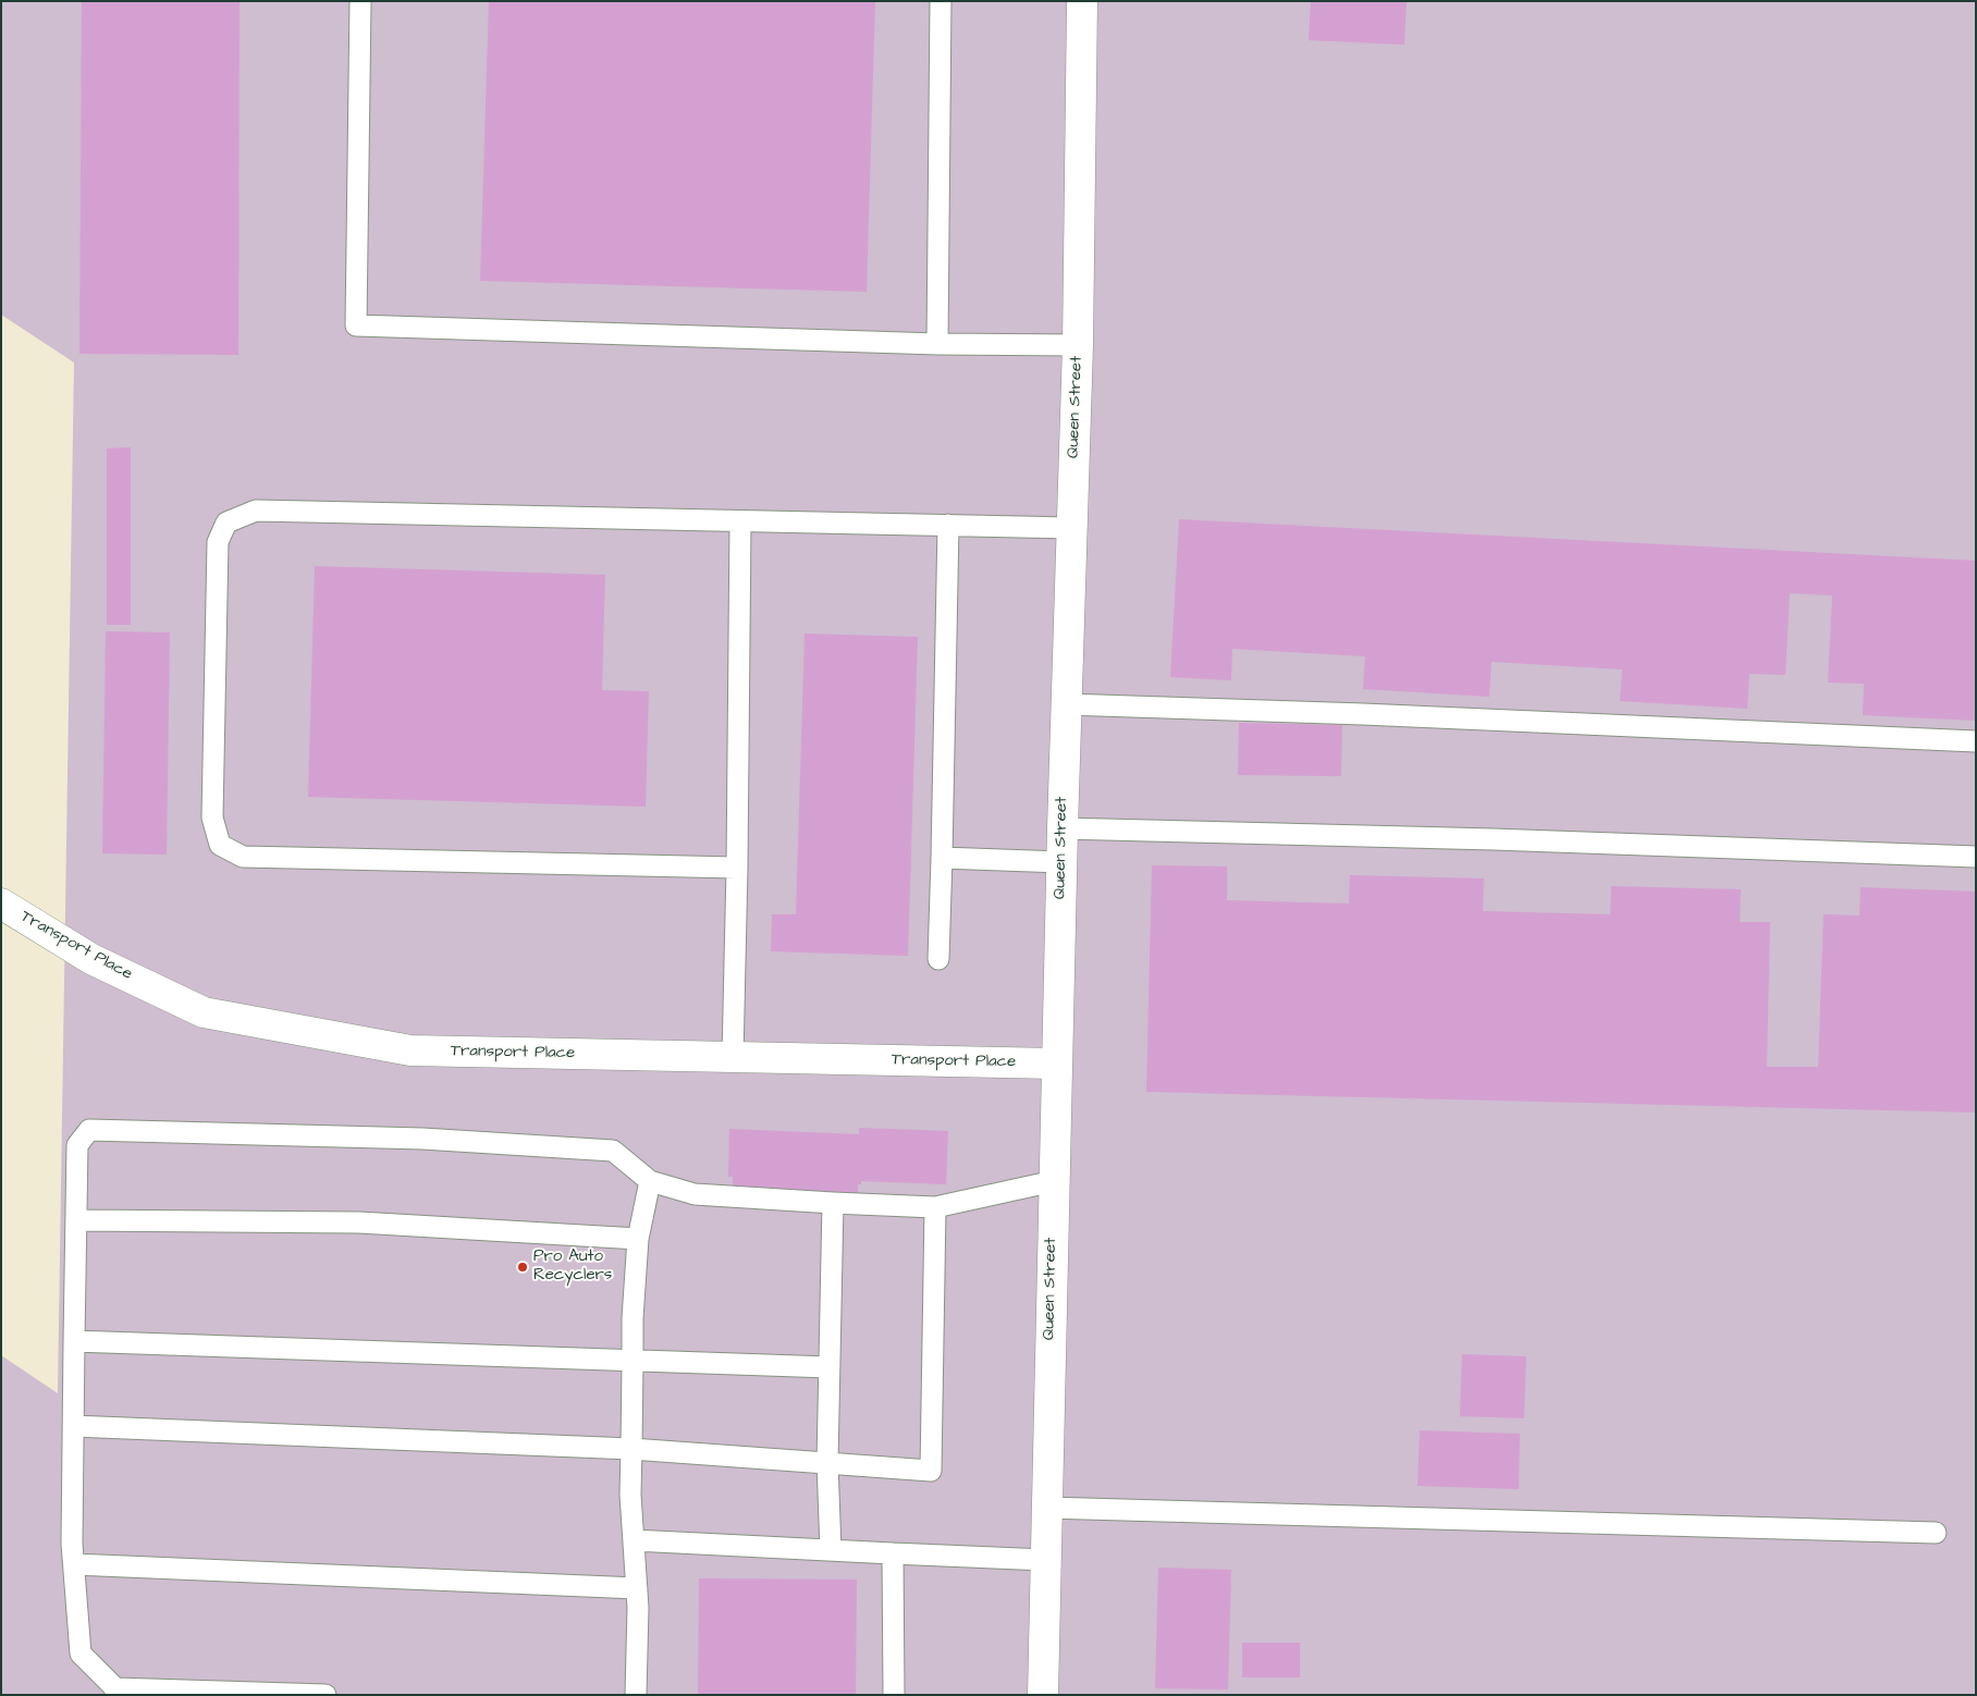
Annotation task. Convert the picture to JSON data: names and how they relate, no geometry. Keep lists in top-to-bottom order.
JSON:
{
  "streets": {
    "street": ["Queen Street", "Transport Place"]
  },
  "crossings": [
    ["Queen Street", "Transport Place"]
  ],
  "places": ["Pro Auto Recyclers"]
}
